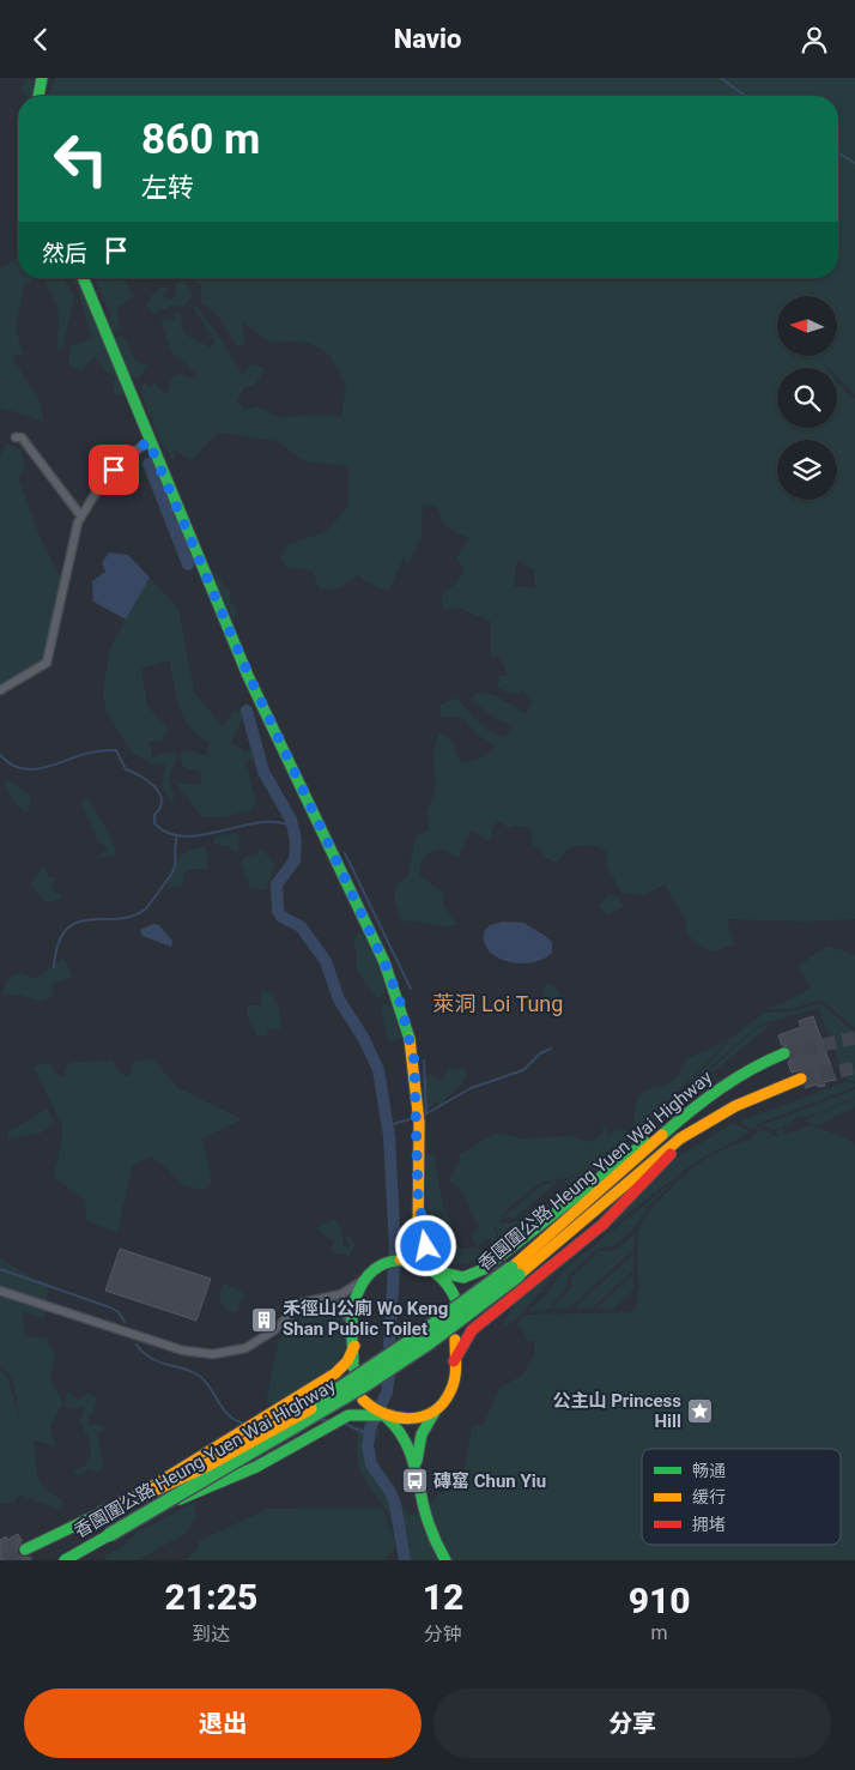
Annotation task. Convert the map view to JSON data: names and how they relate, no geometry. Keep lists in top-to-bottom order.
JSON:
{
  "streets": {
    "main road": ["香園圍公路 Heung Yuen Wai Highway"]
  },
  "districts": ["萊洞 Loi Tung"],
  "places": {
    "building": ["禾徑山公廁 Wo Keng Shan Public Toilet"],
    "place": ["公主山 Princess Hill"],
    "bus stop": ["磚窰 Chun Yiu"]
  },
  "legend": ["畅通", "缓行", "拥堵"],
  "north": "left",
  "page": {
    "header": "Navio",
    "turn": ["860 m", "左转"],
    "then": "然后",
    "eta": [
      "21:25",
      "到达",
      "12",
      "分钟",
      "910",
      "m"
    ],
    "buttons": ["退出", "分享"]
  }
}
